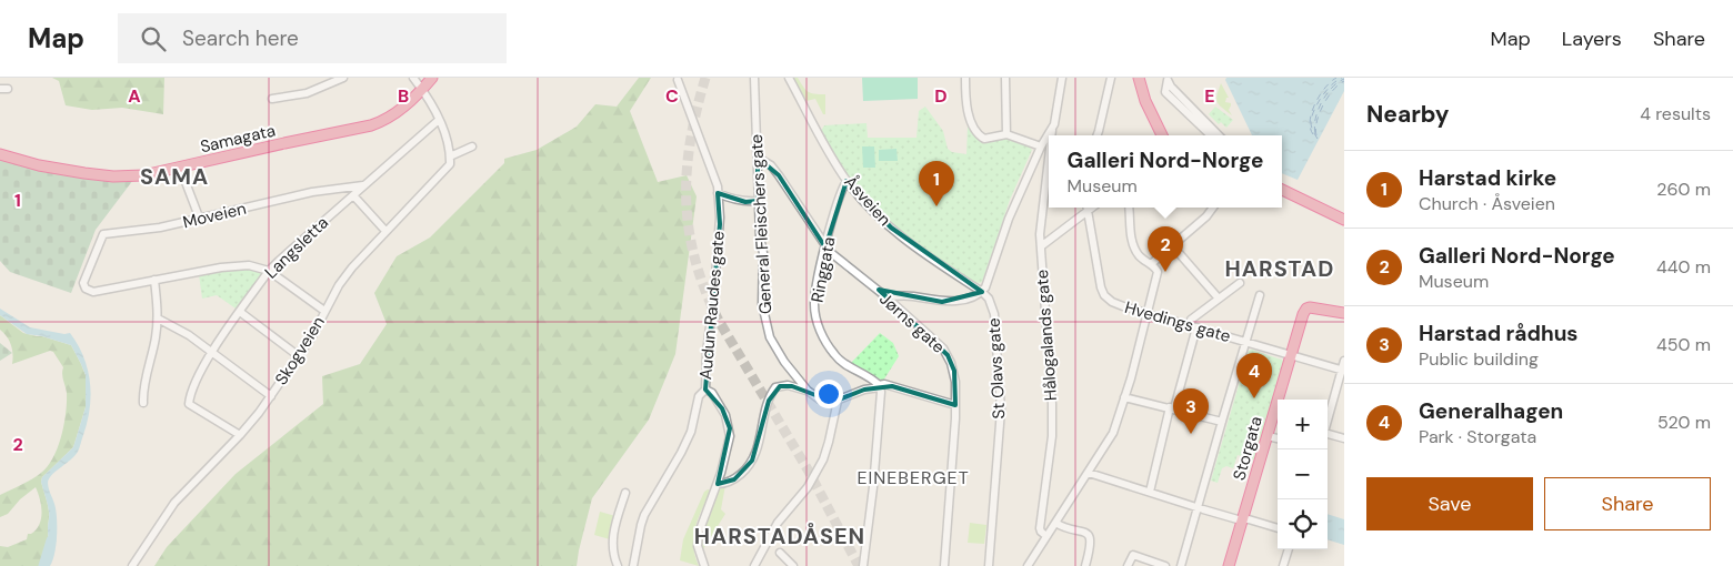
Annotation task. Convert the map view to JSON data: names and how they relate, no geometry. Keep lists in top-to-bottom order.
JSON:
{
  "streets": {
    "highway": ["Samagata", "Storgata"],
    "street": [
      "Åsveien",
      "Moveien",
      "General Fleischers gate",
      "Langsletta",
      "Ringgata",
      "Audun Raudes gate",
      "Hvedings gate",
      "Jørns gate",
      "Hålogalands gate",
      "Skogveien",
      "St Olavs gate"
    ]
  },
  "crossings": [
    ["Åsveien", "Ringgata"],
    ["Åsveien", "St Olavs gate"],
    ["Moveien", "Langsletta"],
    ["General Fleischers gate", "Jørns gate"],
    ["Langsletta", "Skogveien"],
    ["Ringgata", "Jørns gate"],
    ["Hvedings gate", "Storgata"]
  ],
  "districts": [
    "SAMA",
    "HARSTAD",
    "EINEBERGET",
    "HARSTADÅSEN"
  ],
  "page": {
    "header": "Map",
    "search": "Search here",
    "nav": ["Map", "Layers", "Share"],
    "heading": ["Nearby", "4 results"],
    "popup": ["Galleri Nord-Norge", "Museum"],
    "list": [
      {
        "mark": "1",
        "name": "Harstad kirke",
        "note": "Church · Åsveien",
        "value": "260 m"
      },
      {
        "mark": "2",
        "name": "Galleri Nord-Norge",
        "note": "Museum",
        "value": "440 m"
      },
      {
        "mark": "3",
        "name": "Harstad rådhus",
        "note": "Public building",
        "value": "450 m"
      },
      {
        "mark": "4",
        "name": "Generalhagen",
        "note": "Park · Storgata",
        "value": "520 m"
      }
    ],
    "pins": [
      "1",
      "2",
      "4",
      "3"
    ],
    "map_buttons": ["+", "−"],
    "buttons": ["Save", "Share"]
  },
  "grid": {
    "columns": [
      "A",
      "B",
      "C",
      "D",
      "E"
    ],
    "rows": ["1", "2"]
  }
}
